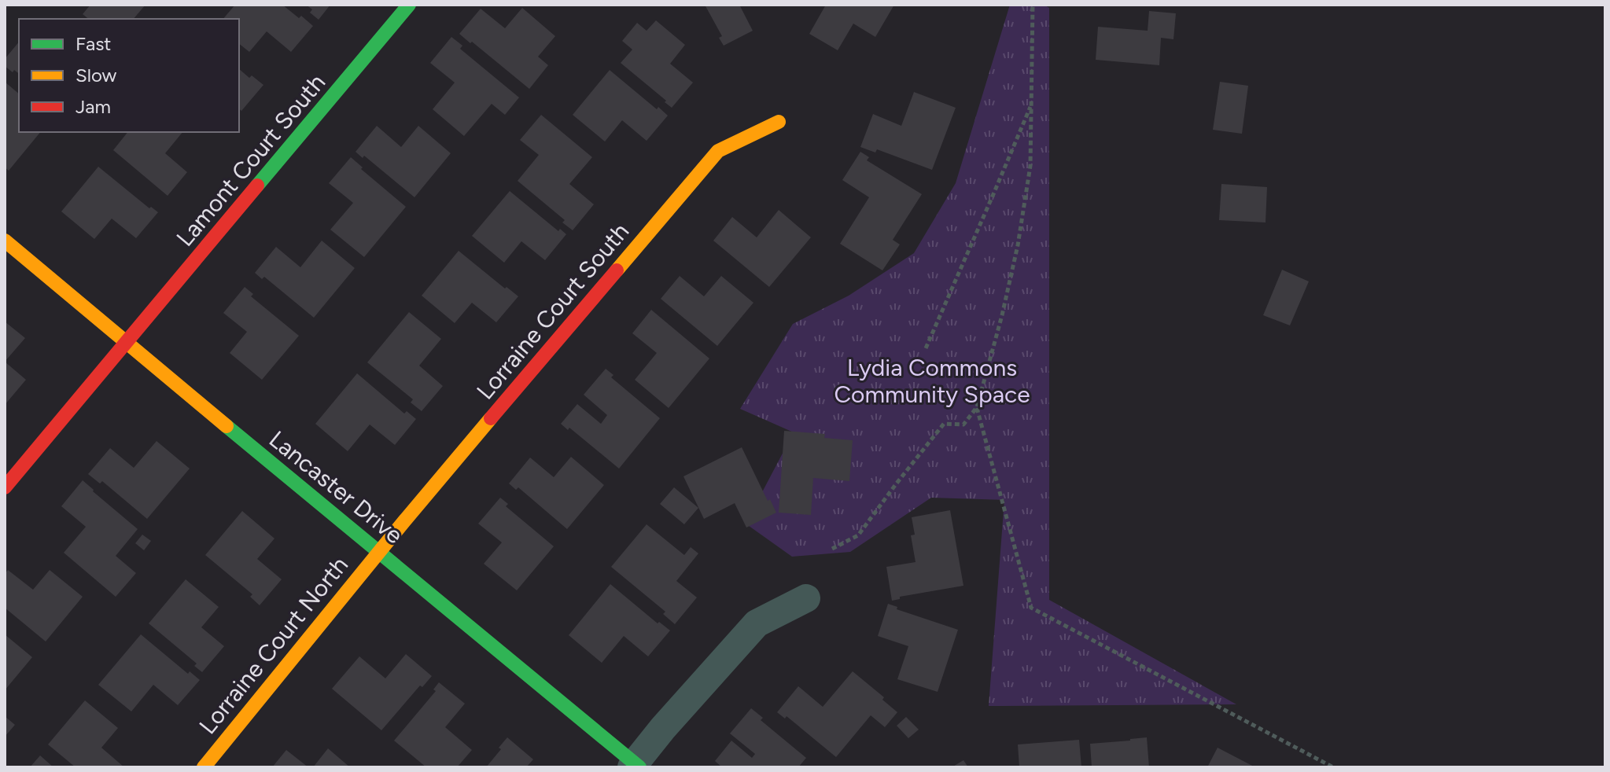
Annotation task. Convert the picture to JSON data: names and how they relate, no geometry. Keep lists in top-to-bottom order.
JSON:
{
  "streets": {
    "street": [
      "Lamont Court South",
      "Lorraine Court South",
      "Lancaster Drive",
      "Lorraine Court North"
    ]
  },
  "crossings": [
    ["Lamont Court South", "Lancaster Drive"],
    ["Lorraine Court South", "Lancaster Drive"],
    ["Lorraine Court South", "Lorraine Court North"],
    ["Lancaster Drive", "Lorraine Court North"]
  ],
  "parks": ["Lydia Commons Community Space"],
  "legend": ["Fast", "Slow", "Jam"]
}
